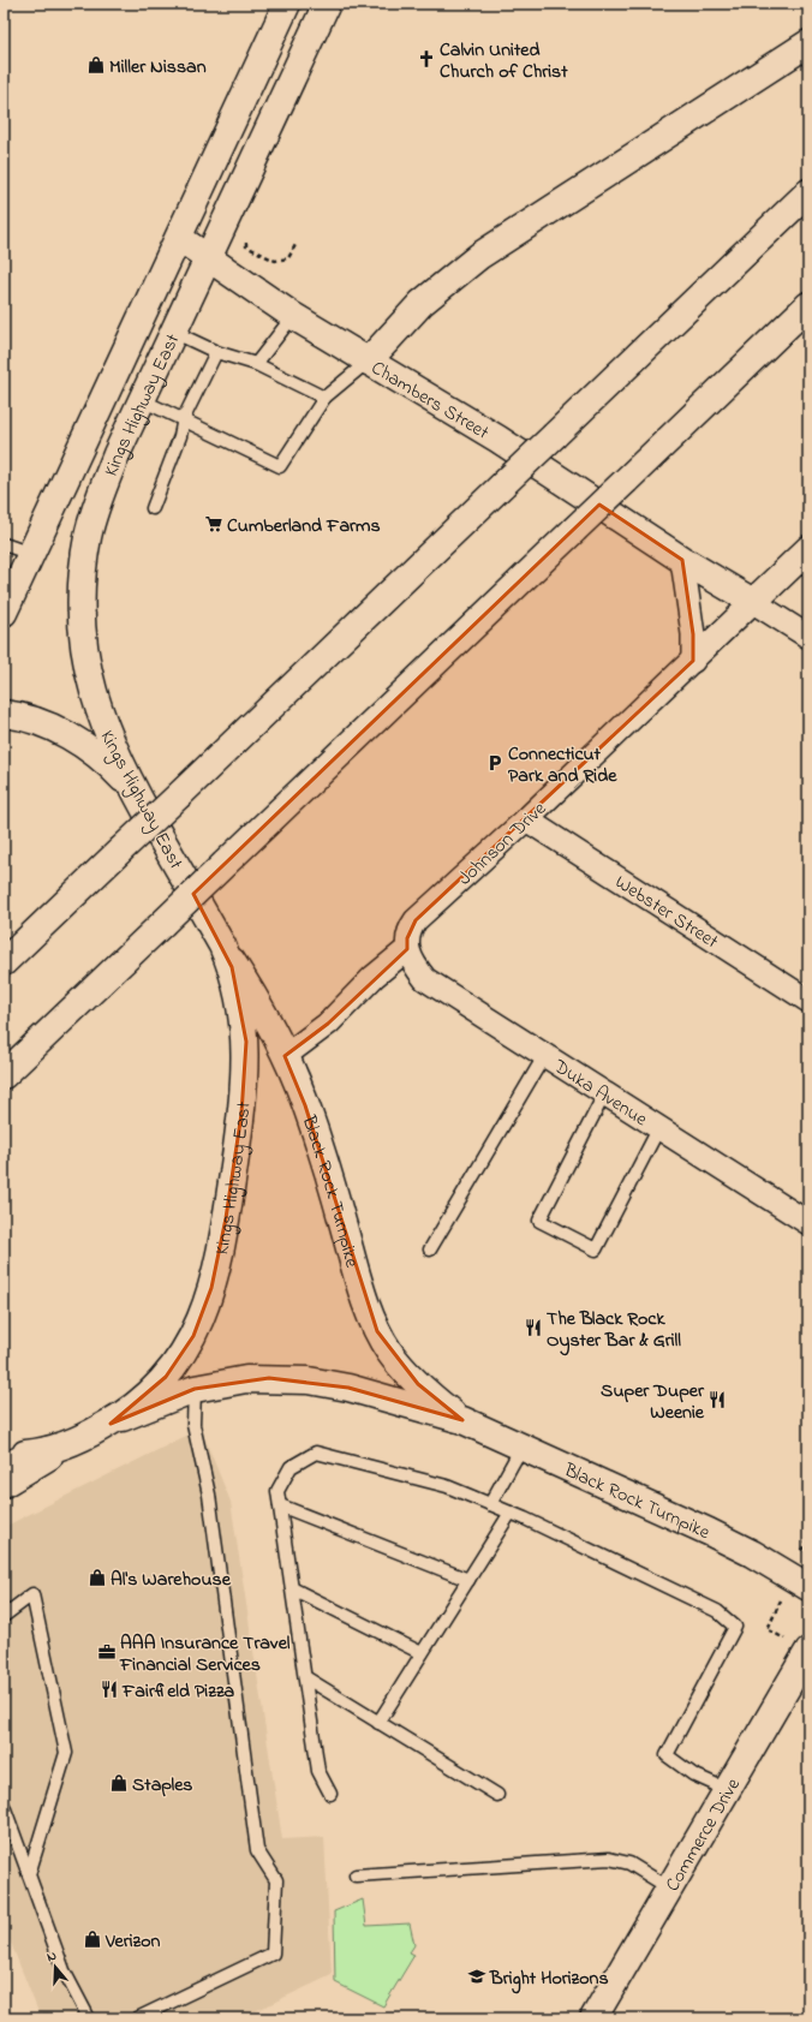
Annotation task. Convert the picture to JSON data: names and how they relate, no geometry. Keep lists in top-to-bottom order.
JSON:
{
  "streets": {
    "main road": [
      "Chambers Street",
      "Kings Highway East",
      "Johnson Drive",
      "Black Rock Turnpike",
      "Commerce Drive"
    ],
    "street": ["Webster Street", "Duka Avenue"]
  },
  "crossings": [
    ["Chambers Street", "Kings Highway East"],
    ["Chambers Street", "Johnson Drive"],
    ["Kings Highway East", "Black Rock Turnpike"],
    ["Johnson Drive", "Webster Street"],
    ["Johnson Drive", "Duka Avenue"]
  ],
  "places": {
    "church": ["Calvin United Church of Christ"],
    "shop": [
      "Miller Nissan",
      "Al's Warehouse",
      "Staples",
      "Verizon"
    ],
    "supermarket": ["Cumberland Farms"],
    "parking": ["Connecticut Park and Ride"],
    "restaurant": ["The Black Rock Oyster Bar & Grill", "Super Duper Weenie", "Fairfield Pizza"],
    "office": ["AAA Insurance Travel Financial Services"],
    "school or university": ["Bright Horizons"]
  },
  "north": "top"
}
